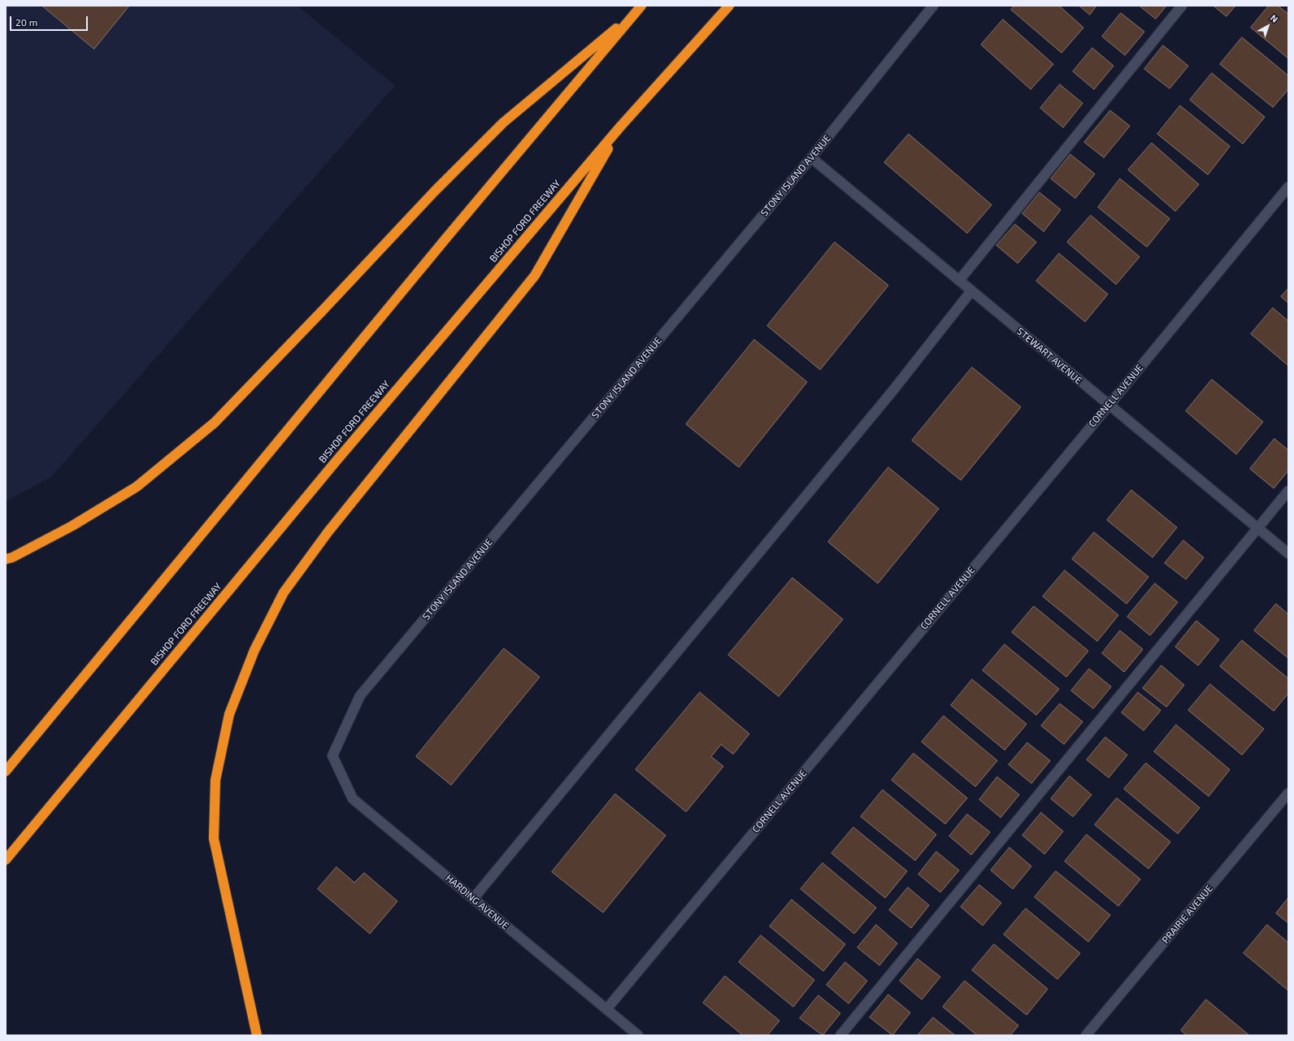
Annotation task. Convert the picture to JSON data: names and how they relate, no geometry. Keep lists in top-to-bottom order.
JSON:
{
  "streets": {
    "highway": ["BISHOP FORD FREEWAY"],
    "street": [
      "STONY ISLAND AVENUE",
      "STEWART AVENUE",
      "CORNELL AVENUE",
      "HARDING AVENUE",
      "PRAIRIE AVENUE"
    ]
  },
  "crossings": [
    ["STONY ISLAND AVENUE", "STEWART AVENUE"],
    ["STONY ISLAND AVENUE", "HARDING AVENUE"],
    ["STEWART AVENUE", "CORNELL AVENUE"],
    ["CORNELL AVENUE", "HARDING AVENUE"]
  ],
  "scale_bar": "20 m",
  "north": "top right"
}
